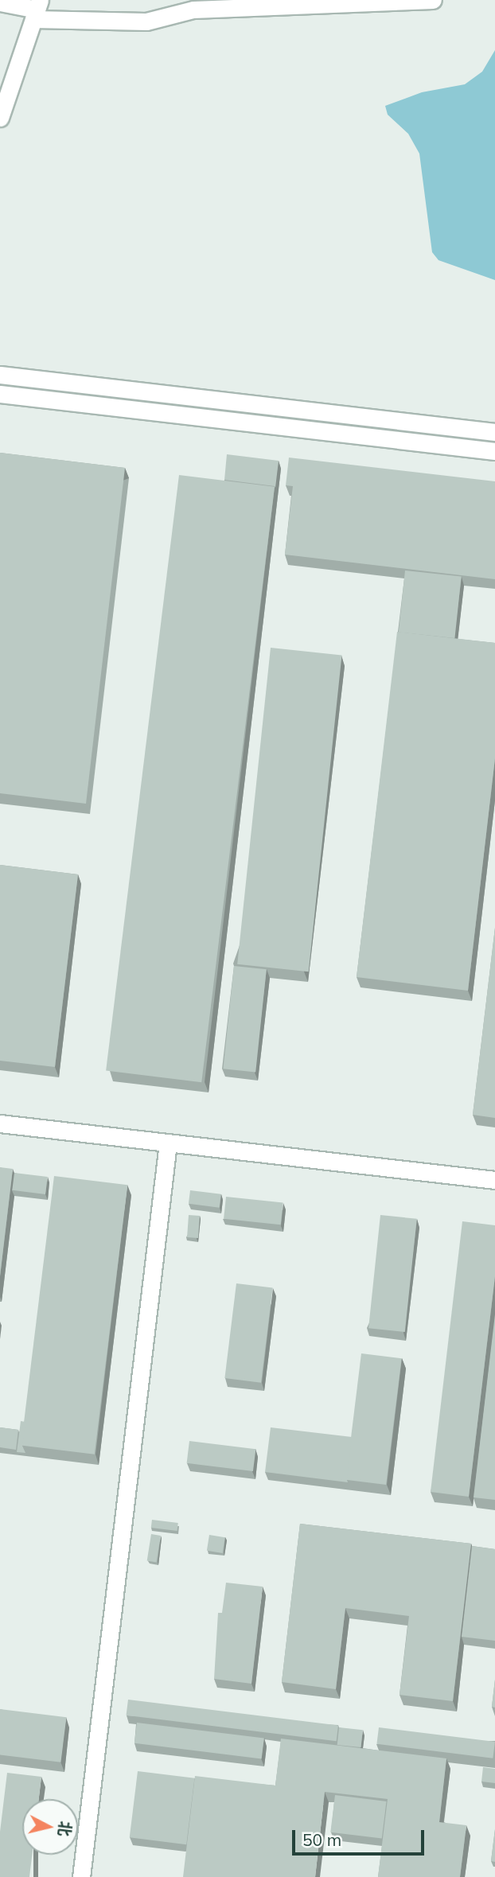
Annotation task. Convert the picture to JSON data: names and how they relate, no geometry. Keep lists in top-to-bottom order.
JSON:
{
  "scale_bar": "50 m",
  "north": "right"
}
